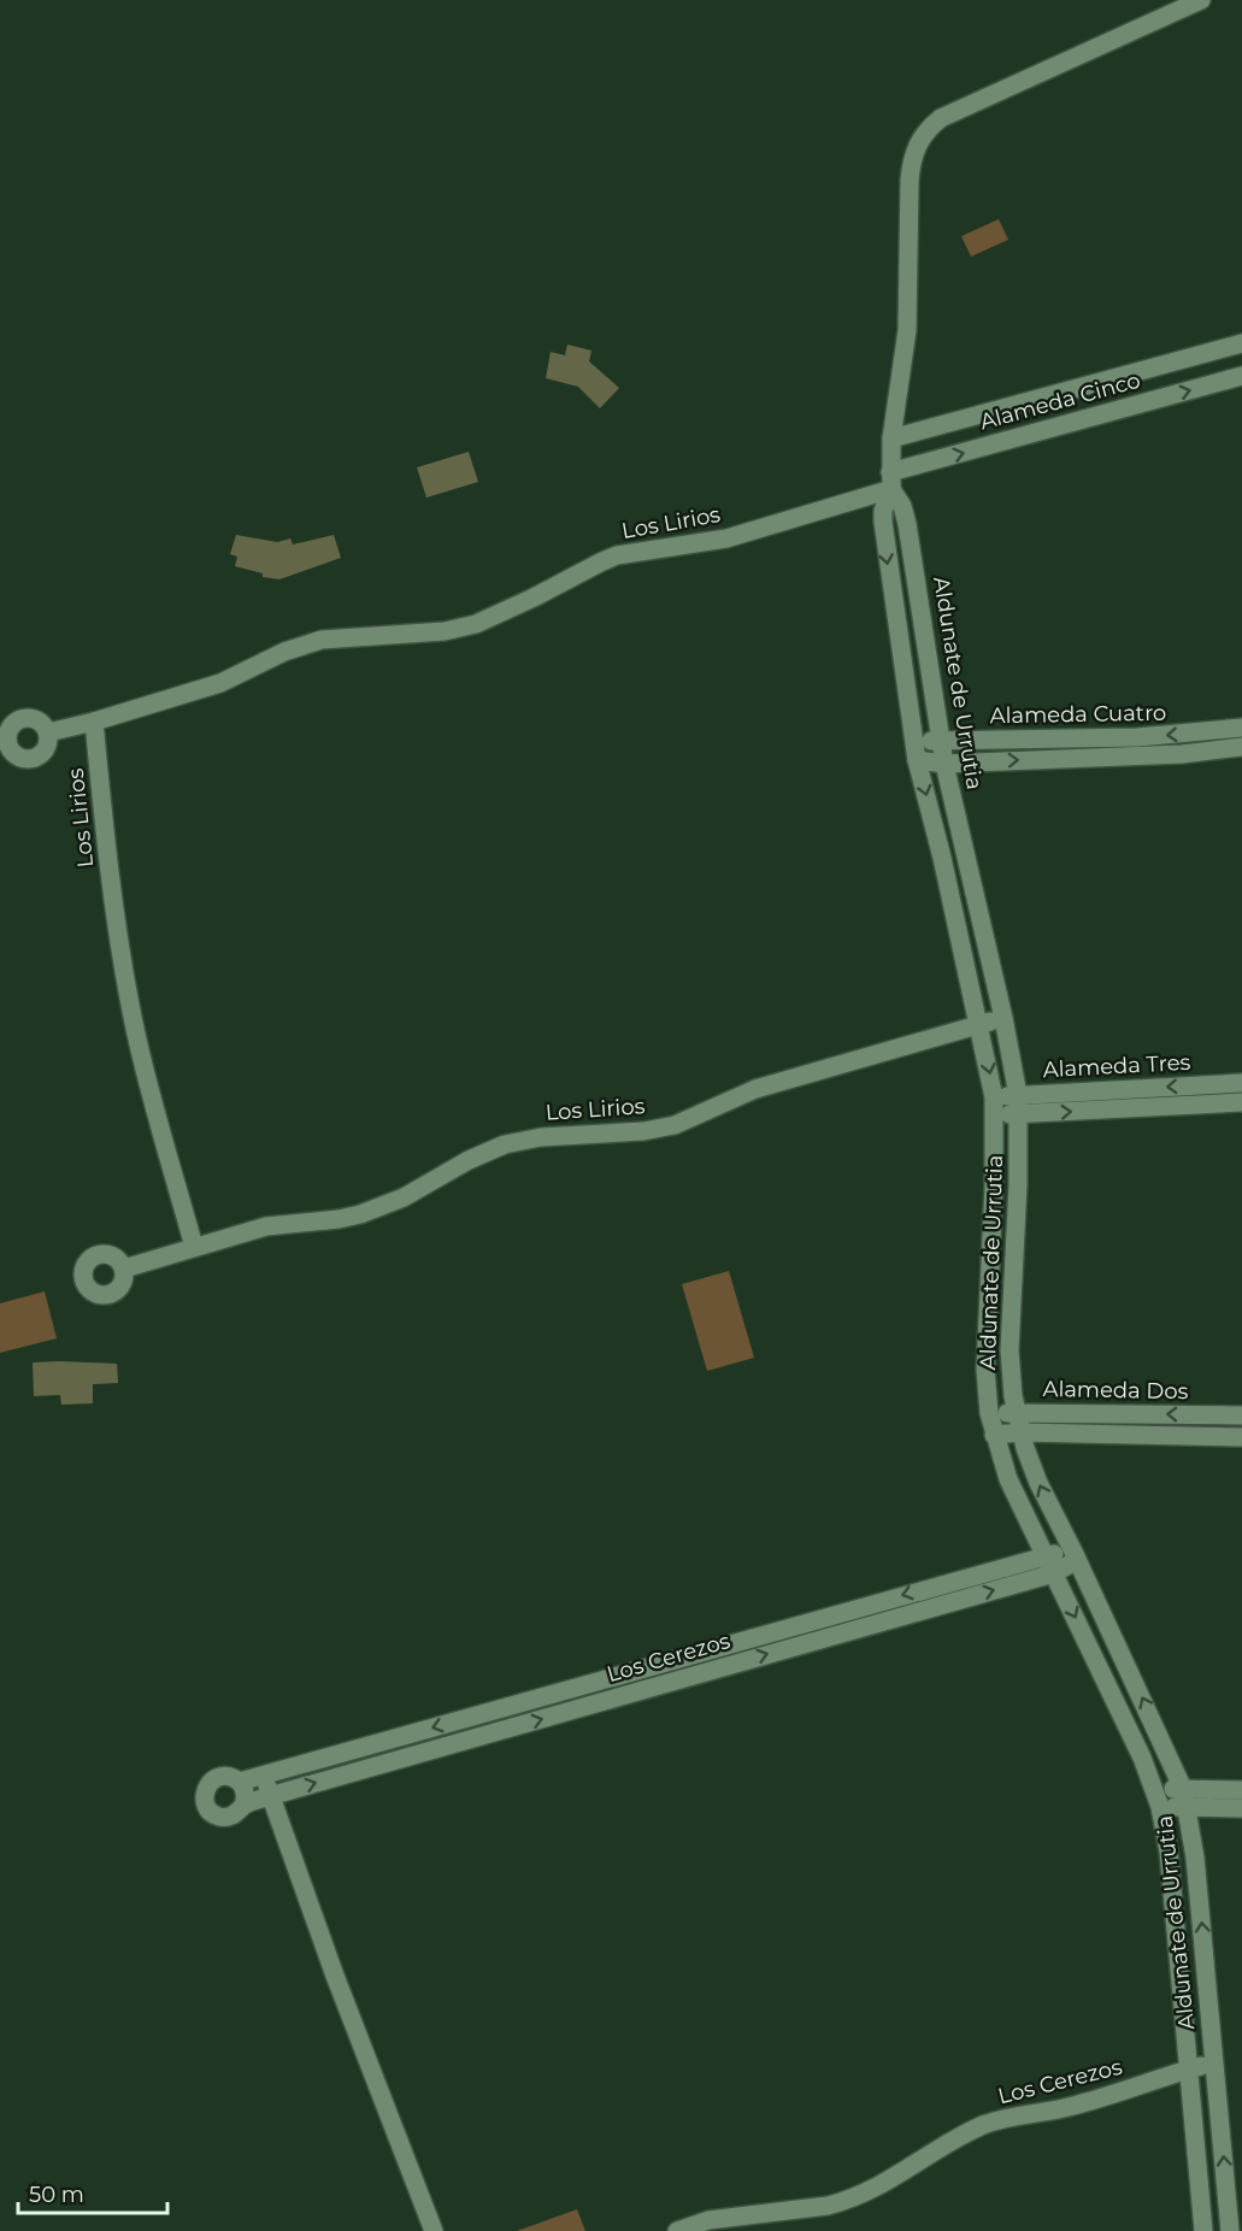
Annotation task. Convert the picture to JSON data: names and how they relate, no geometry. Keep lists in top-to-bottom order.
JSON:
{
  "streets": {
    "street": [
      "Alameda Cinco",
      "Los Lirios",
      "Aldunate de Urrutia",
      "Alameda Cuatro",
      "Alameda Tres",
      "Alameda Dos",
      "Los Cerezos"
    ]
  },
  "crossings": [
    ["Alameda Cinco", "Los Lirios"],
    ["Alameda Cinco", "Aldunate de Urrutia"],
    ["Los Lirios", "Aldunate de Urrutia"],
    ["Aldunate de Urrutia", "Alameda Cuatro"],
    ["Aldunate de Urrutia", "Alameda Tres"],
    ["Aldunate de Urrutia", "Alameda Dos"],
    ["Aldunate de Urrutia", "Los Cerezos"]
  ],
  "scale_bar": "50 m"
}
